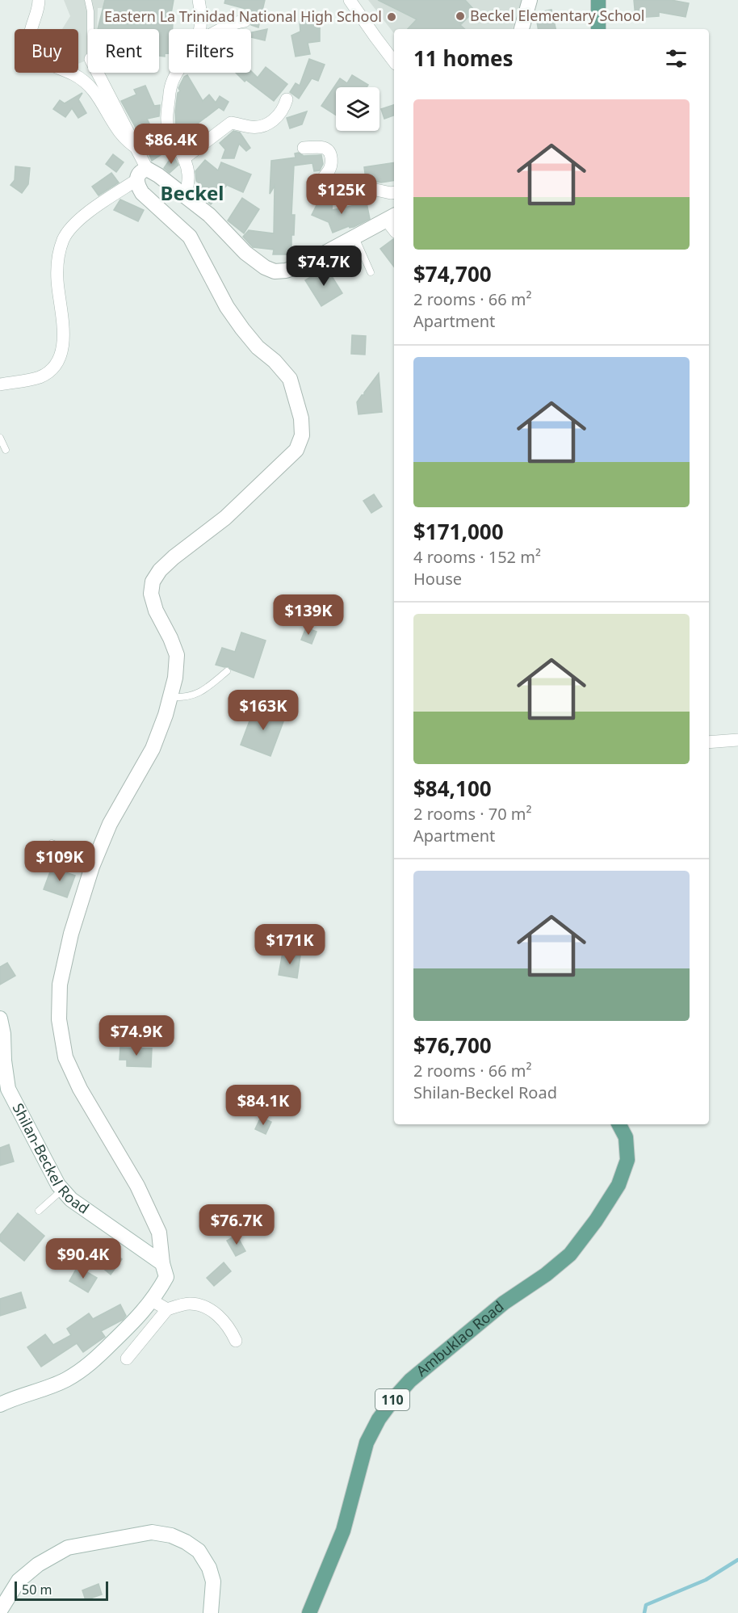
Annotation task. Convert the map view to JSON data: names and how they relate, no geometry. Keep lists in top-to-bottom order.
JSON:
{
  "streets": {
    "main road": ["Ambuklao Road", "110"],
    "street": ["Shilan-Beckel Road"]
  },
  "districts": ["Beckel"],
  "places": ["Beckel Elementary School", "Eastern La Trinidad National High School"],
  "scale_bar": "50 m",
  "page": {
    "chip": ["Buy", "Rent", "Filters"],
    "heading": "11 homes",
    "list": [
      {
        "name": "$74,700",
        "note": "2 rooms · 66 m² · Apartment"
      },
      {
        "name": "$171,000",
        "note": "4 rooms · 152 m² · House"
      },
      {
        "name": "$84,100",
        "note": "2 rooms · 70 m² · Apartment"
      },
      {
        "name": "$76,700",
        "note": "2 rooms · 66 m² · Shilan-Beckel Road"
      }
    ],
    "price": [
      "$86.4K",
      "$125K",
      "$74.7K",
      "$139K",
      "$163K",
      "$109K",
      "$171K",
      "$74.9K",
      "$84.1K",
      "$76.7K",
      "$90.4K"
    ],
    "scale": "50 m"
  }
}
